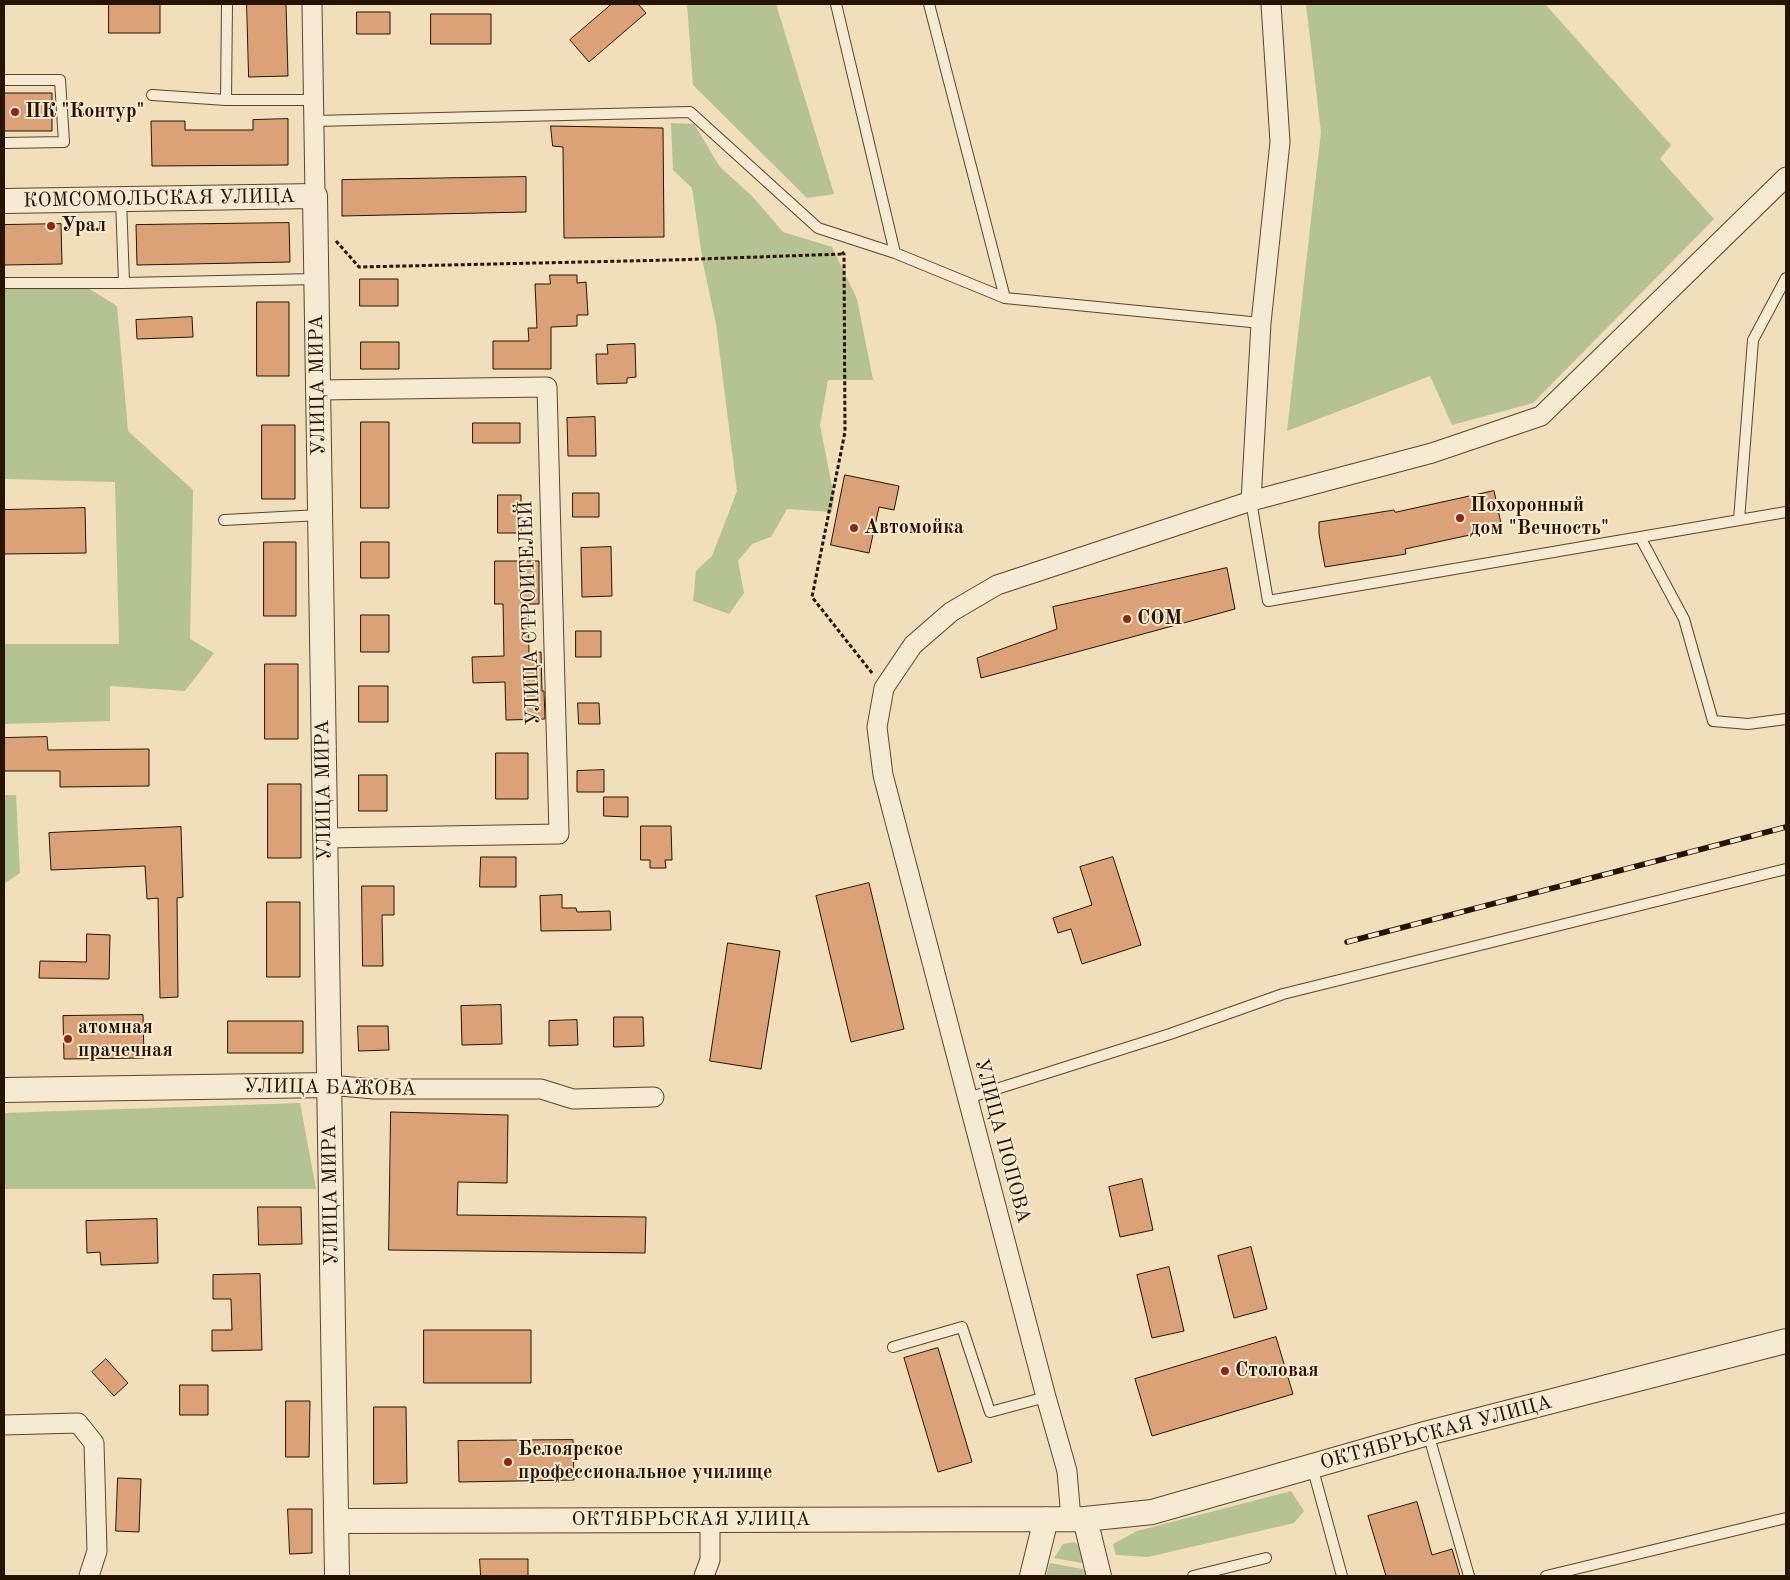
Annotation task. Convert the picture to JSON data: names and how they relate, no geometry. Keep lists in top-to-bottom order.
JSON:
{
  "streets": {
    "street": [
      "КОМСОМОЛЬСКАЯ УЛИЦА",
      "УЛИЦА МИРА",
      "УЛИЦА СТРОИТЕЛЕЙ",
      "УЛИЦА БАЖОВА",
      "УЛИЦА ПОПОВА",
      "ОКТЯБРЬСКАЯ УЛИЦА"
    ]
  },
  "crossings": [
    ["КОМСОМОЛЬСКАЯ УЛИЦА", "УЛИЦА МИРА"],
    ["УЛИЦА МИРА", "УЛИЦА СТРОИТЕЛЕЙ"],
    ["УЛИЦА МИРА", "УЛИЦА БАЖОВА"],
    ["УЛИЦА МИРА", "ОКТЯБРЬСКАЯ УЛИЦА"],
    ["УЛИЦА ПОПОВА", "ОКТЯБРЬСКАЯ УЛИЦА"]
  ],
  "places": [
    "ПК \"Контур\"",
    "Урал",
    "Похоронный дом \"Вечность\"",
    "Автомойка",
    "СОМ",
    "атомная прачечная",
    "Столовая",
    "Белоярское профессиональное училище"
  ]
}
